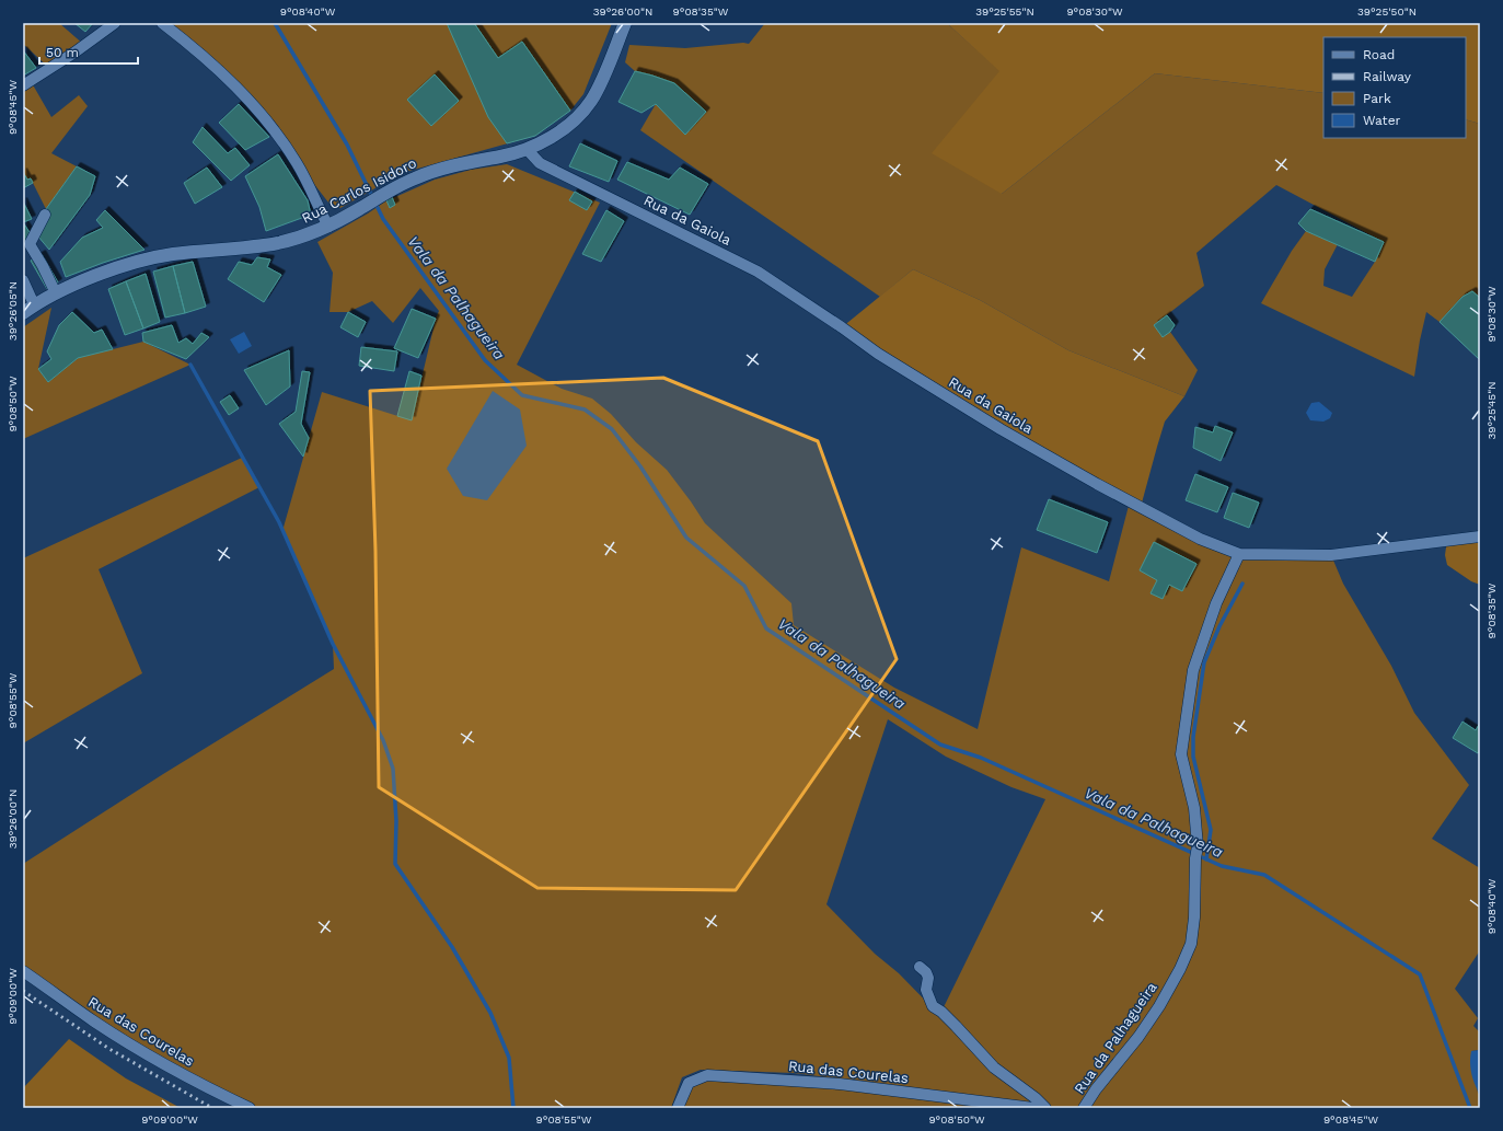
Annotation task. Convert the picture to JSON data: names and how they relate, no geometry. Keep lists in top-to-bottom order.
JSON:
{
  "streets": {
    "street": [
      "Rua Carlos Isidoro",
      "Rua da Gaiola",
      "Rua das Courelas",
      "Rua da Palhagueira"
    ]
  },
  "crossings": [
    ["Rua Carlos Isidoro", "Rua da Gaiola"],
    ["Rua da Gaiola", "Rua da Palhagueira"]
  ],
  "water": ["Vala da Palhagueira"],
  "legend": [
    "Road",
    "Railway",
    "Park",
    "Water"
  ],
  "scale_bar": "50 m",
  "coordinates": [
    "9°08'40\"W",
    "39°26'00\"N",
    "9°08'35\"W",
    "39°25'55\"N",
    "9°08'30\"W",
    "39°25'50\"N",
    "9°08'45\"W",
    "39°26'05\"N",
    "9°08'50\"W",
    "39°25'45\"N",
    "9°08'55\"W",
    "9°09'00\"W"
  ]
}
